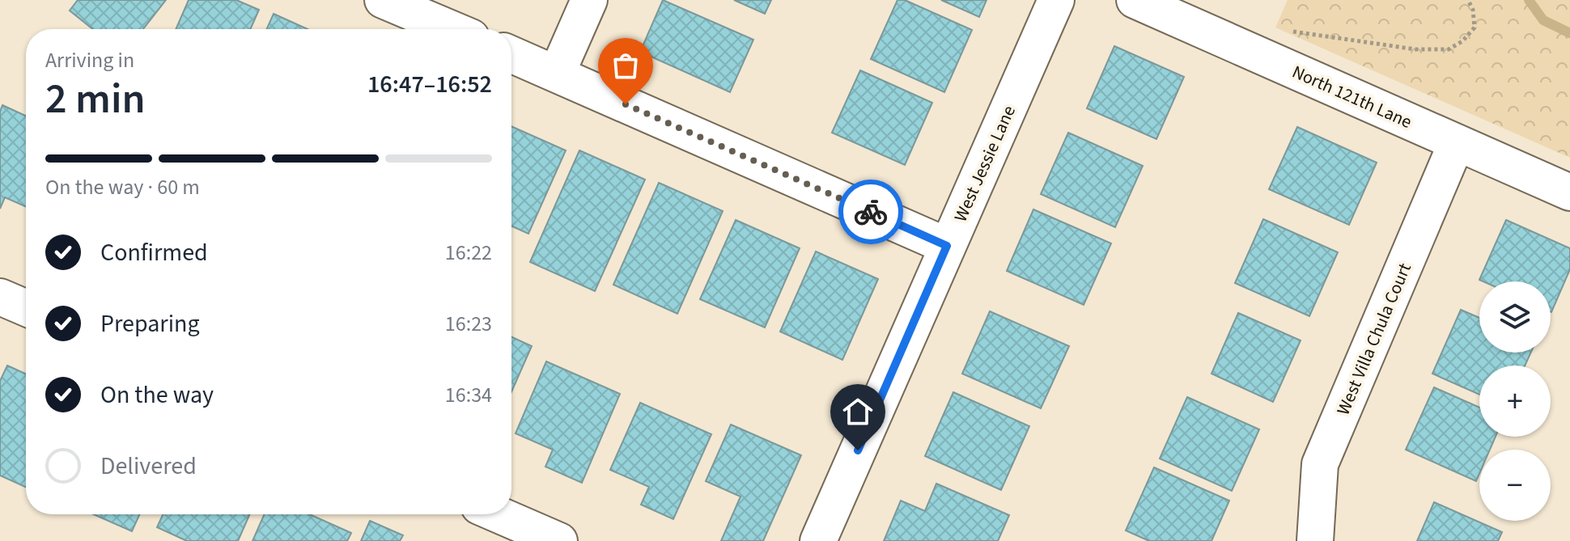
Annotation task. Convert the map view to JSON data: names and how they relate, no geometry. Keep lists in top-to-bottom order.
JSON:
{
  "streets": {
    "street": ["North 121th Lane", "West Jessie Lane", "West Villa Chula Court"]
  },
  "crossings": [
    ["North 121th Lane", "West Villa Chula Court"]
  ],
  "page": {
    "heading": ["2 min", "Arriving in", "16:47–16:52"],
    "bar": "On the way · 60 m",
    "list": [
      ["Confirmed", "16:22"],
      ["Preparing", "16:23"],
      ["On the way", "16:34"],
      "Delivered"
    ],
    "map_buttons": ["+", "−"]
  }
}
